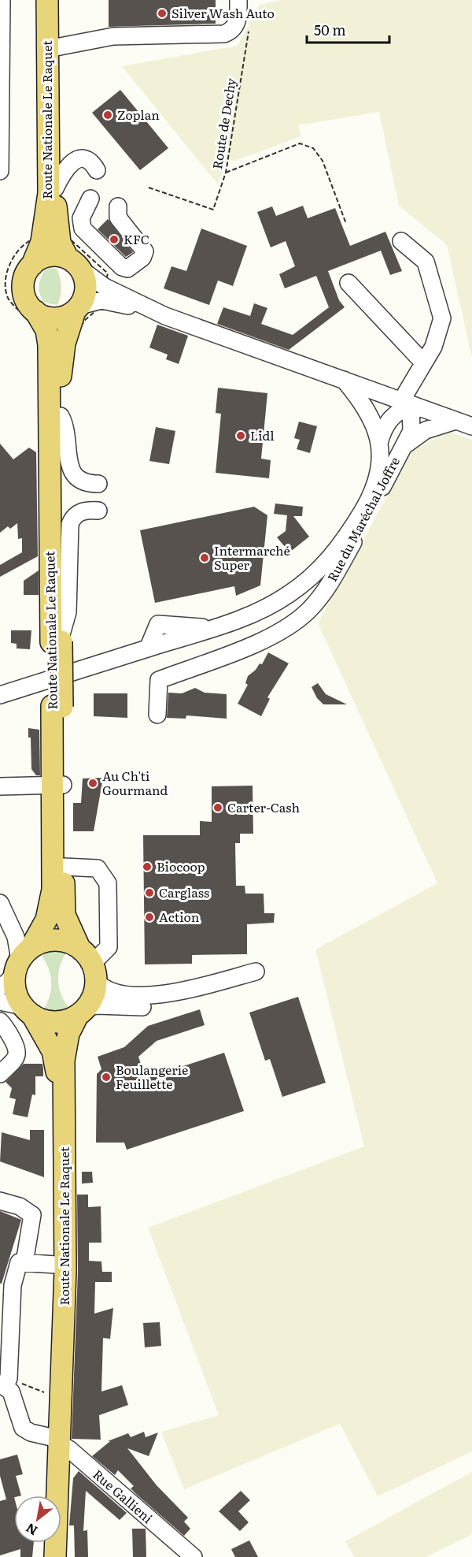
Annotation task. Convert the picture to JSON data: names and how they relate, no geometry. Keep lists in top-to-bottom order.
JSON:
{
  "streets": {
    "main road": ["Route Nationale Le Raquet"],
    "street": ["Rue du Maréchal Joffre", "Rue Gallieni"],
    "path": ["Route de Dechy"]
  },
  "crossings": [
    ["Route Nationale Le Raquet", "Rue Gallieni"]
  ],
  "places": [
    "Silver Wash Auto",
    "Zoplan",
    "KFC",
    "Lidl",
    "Intermarché Super",
    "Au Ch'ti Gourmand",
    "Carter-Cash",
    "Biocoop",
    "Carglass",
    "Action",
    "Boulangerie Feuillette"
  ],
  "scale_bar": "50 m",
  "north": "bottom left"
}
